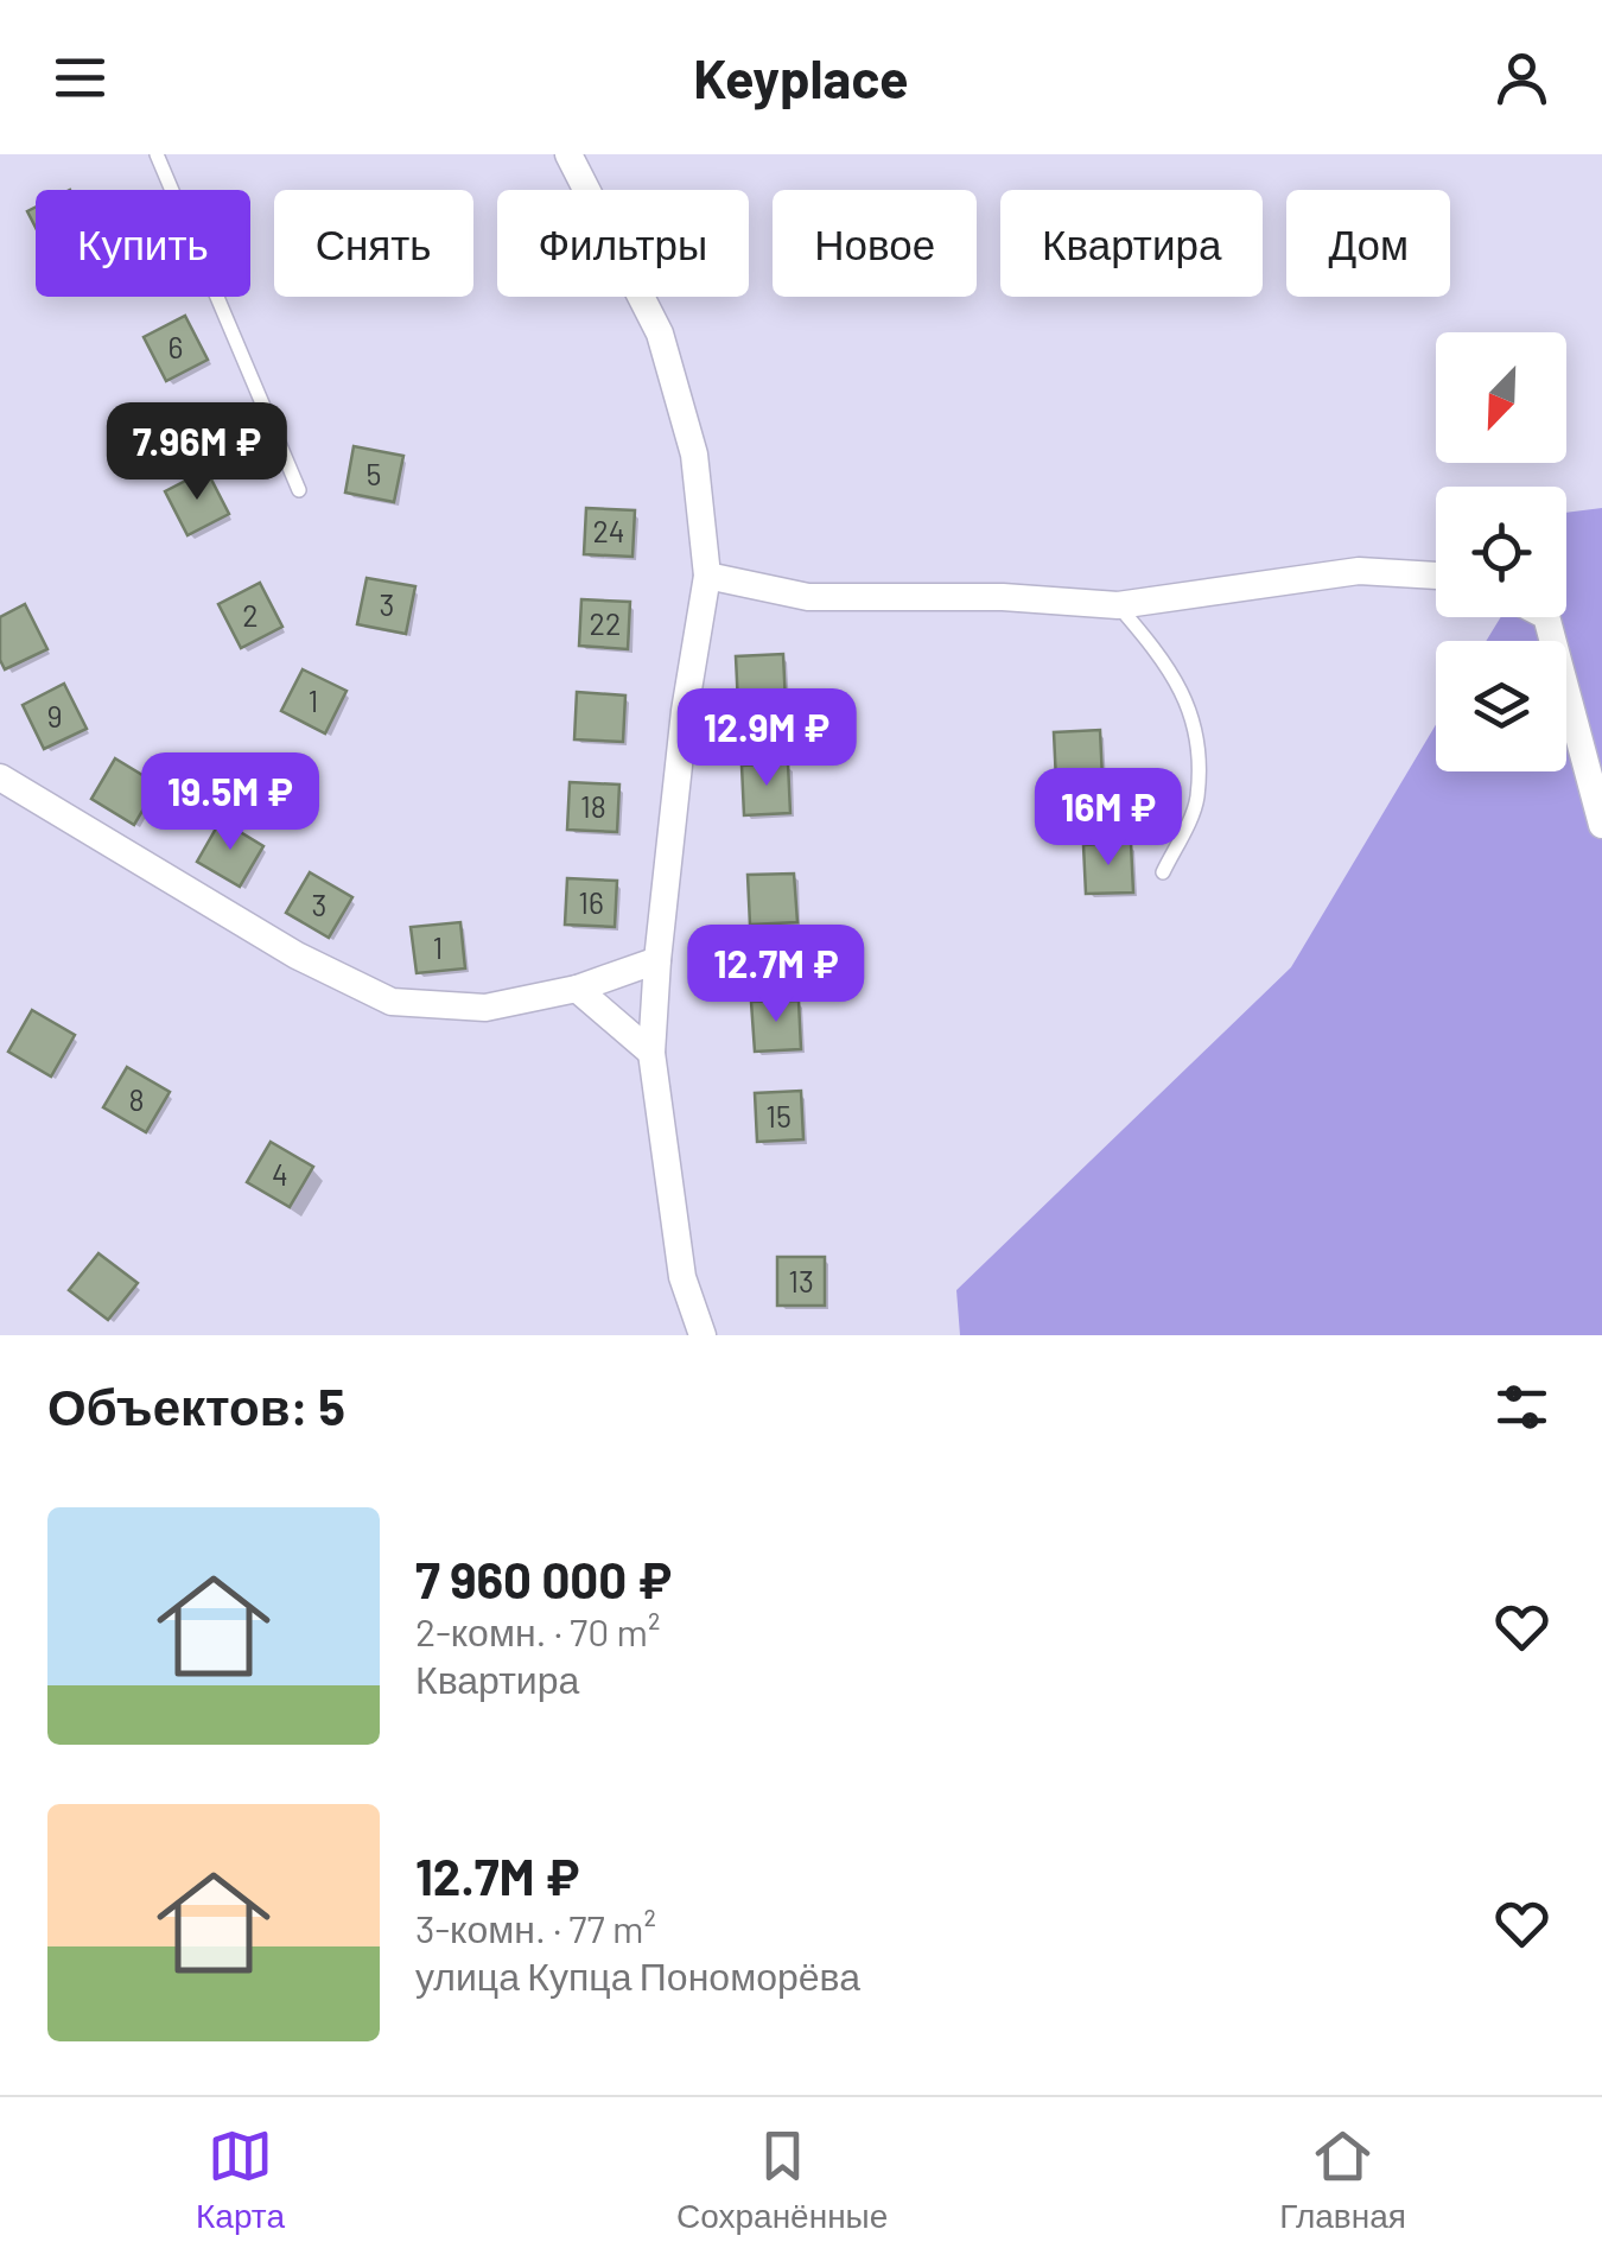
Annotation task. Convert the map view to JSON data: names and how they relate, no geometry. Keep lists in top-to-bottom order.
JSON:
{
  "house_numbers": [
    "6",
    "5",
    "24",
    "3",
    "2",
    "22",
    "1",
    "9",
    "18",
    "16",
    "3",
    "1",
    "8",
    "15",
    "4",
    "13"
  ],
  "north": "bottom left",
  "page": {
    "header": "Keyplace",
    "chip": [
      "Купить",
      "Снять",
      "Фильтры",
      "Новое",
      "Квартира",
      "Дом"
    ],
    "price": [
      "7.96M ₽",
      "12.9M ₽",
      "19.5M ₽",
      "16M ₽",
      "12.7M ₽"
    ],
    "heading": "Объектов: 5",
    "list": [
      {
        "name": "7 960 000 ₽",
        "note": "2-комн. · 70 m² · Квартира"
      },
      {
        "name": "12.7M ₽",
        "note": "3-комн. · 77 m² · улица Купца Пономорёва"
      }
    ],
    "tabs": ["Карта", "Сохранённые", "Главная"]
  }
}
